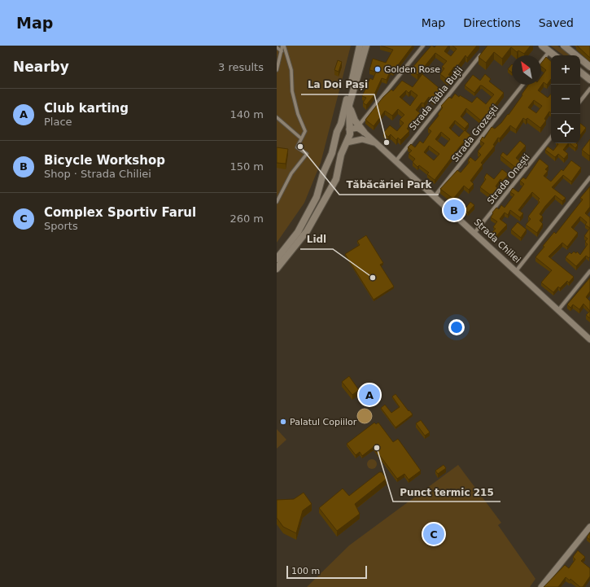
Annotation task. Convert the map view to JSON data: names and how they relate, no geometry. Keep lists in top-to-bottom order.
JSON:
{
  "streets": {
    "street": [
      "Strada Tabla Buții",
      "Strada Grozești",
      "Strada Onești",
      "Strada Chiliei"
    ]
  },
  "crossings": [
    ["Strada Tabla Buții", "Strada Chiliei"],
    ["Strada Grozești", "Strada Chiliei"],
    ["Strada Onești", "Strada Chiliei"]
  ],
  "places": [
    "Golden Rose",
    "La Doi Pași",
    "Tăbăcăriei Park",
    "Lidl",
    "Palatul Copiilor",
    "Punct termic 215"
  ],
  "scale_bar": "100 m",
  "north": "top left",
  "page": {
    "header": "Map",
    "nav": ["Map", "Directions", "Saved"],
    "heading": ["Nearby", "3 results"],
    "map_buttons": ["+", "−"],
    "list": [
      {
        "mark": "A",
        "name": "Club karting",
        "note": "Place",
        "value": "140 m"
      },
      {
        "mark": "B",
        "name": "Bicycle Workshop",
        "note": "Shop · Strada Chiliei",
        "value": "150 m"
      },
      {
        "mark": "C",
        "name": "Complex Sportiv Farul",
        "note": "Sports",
        "value": "260 m"
      }
    ],
    "pins": ["B", "A", "C"],
    "scale": "100 m"
  }
}
